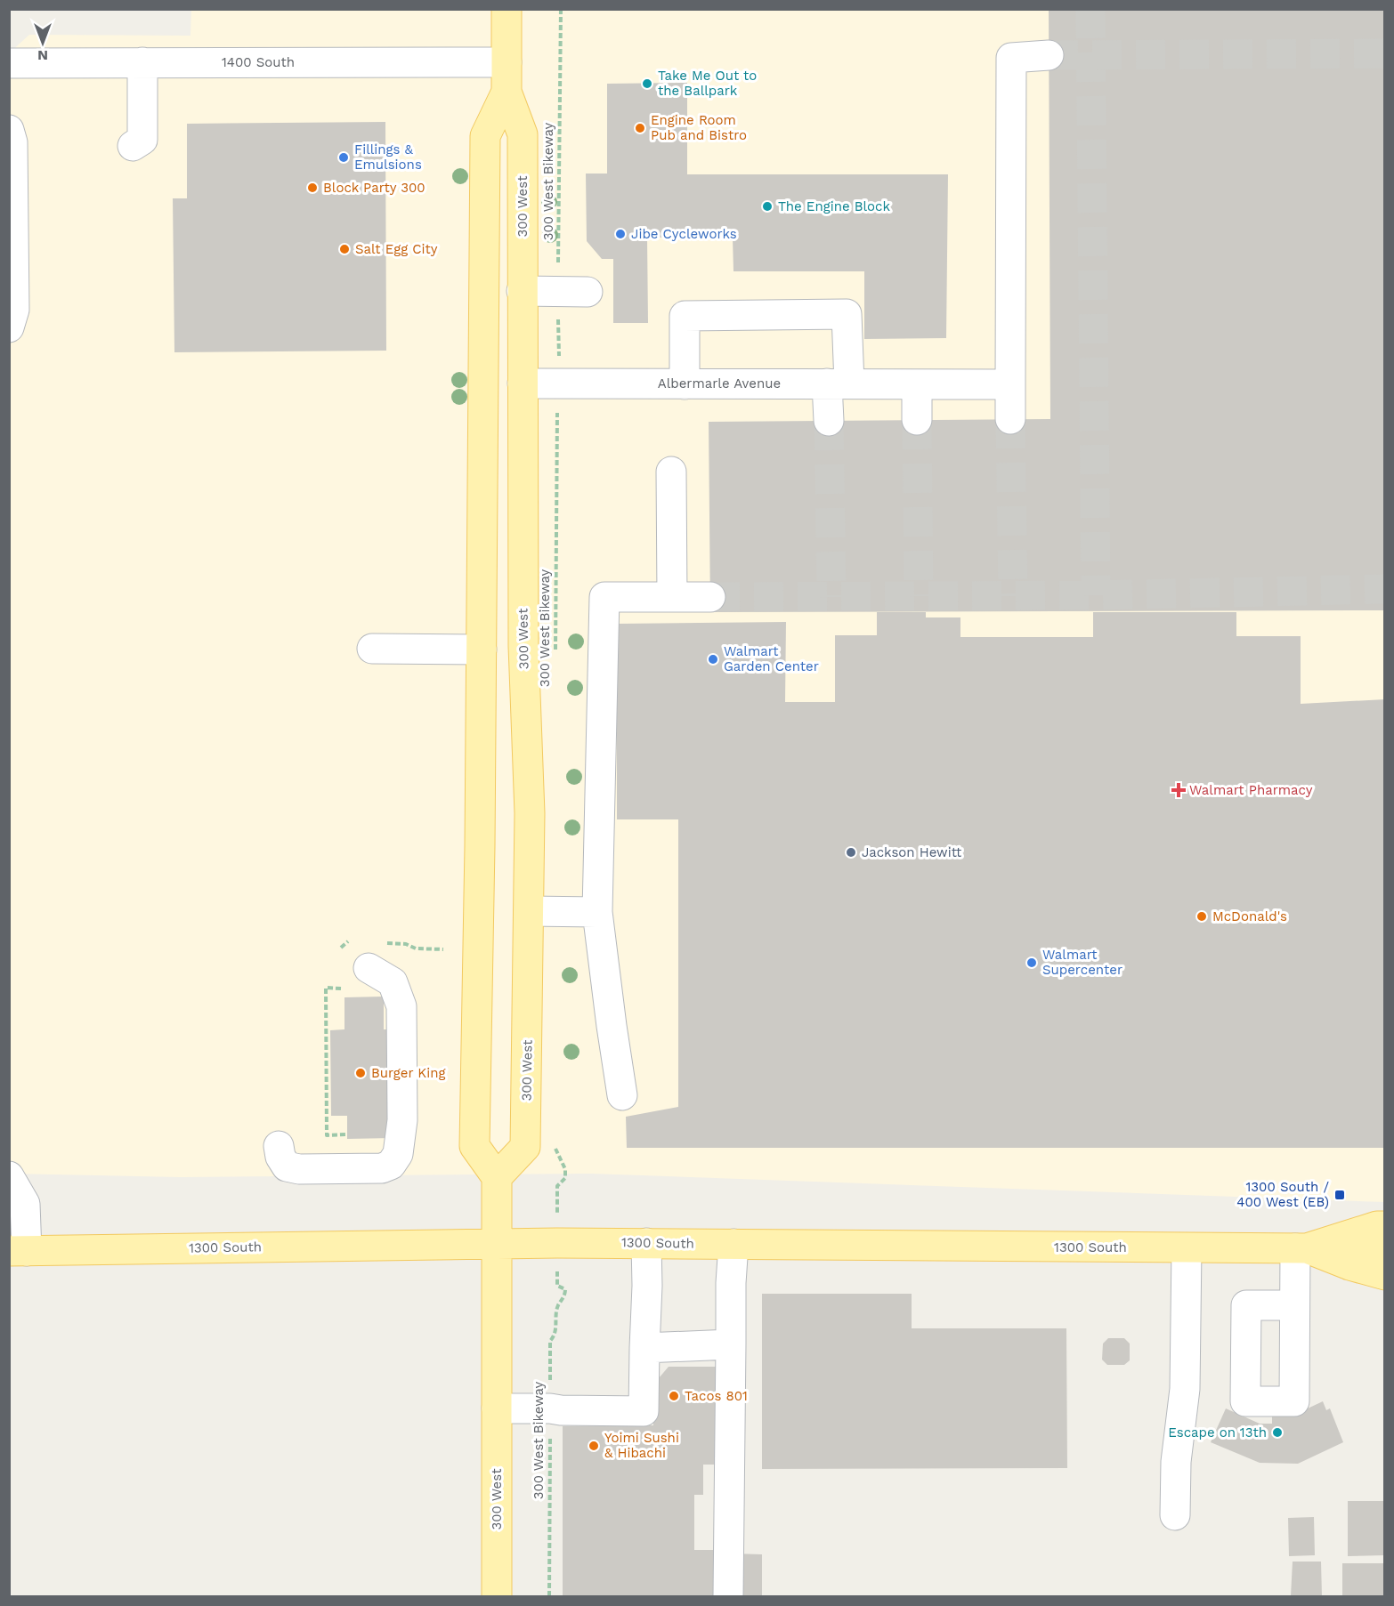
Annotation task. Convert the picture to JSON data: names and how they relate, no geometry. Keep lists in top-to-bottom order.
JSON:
{
  "streets": {
    "main road": ["300 West", "1300 South"],
    "street": ["1400 South", "Albermarle Avenue"],
    "path": ["300 West Bikeway"]
  },
  "crossings": [
    ["1400 South", "300 West"],
    ["300 West", "Albermarle Avenue"],
    ["300 West", "1300 South"]
  ],
  "places": {
    "other": [
      "Take Me Out to the Ballpark",
      "Engine Room Pub and Bistro",
      "Fillings & Emulsions",
      "Block Party 300",
      "The Engine Block",
      "Jibe Cycleworks",
      "Salt Egg City",
      "Walmart Garden Center",
      "Jackson Hewitt",
      "McDonald's",
      "Walmart Supercenter",
      "Burger King",
      "Tacos 801",
      "Escape on 13th",
      "Yoimi Sushi & Hibachi"
    ],
    "health": ["Walmart Pharmacy"],
    "transit": ["1300 South / 400 West (EB)"]
  },
  "north": "bottom"
}
